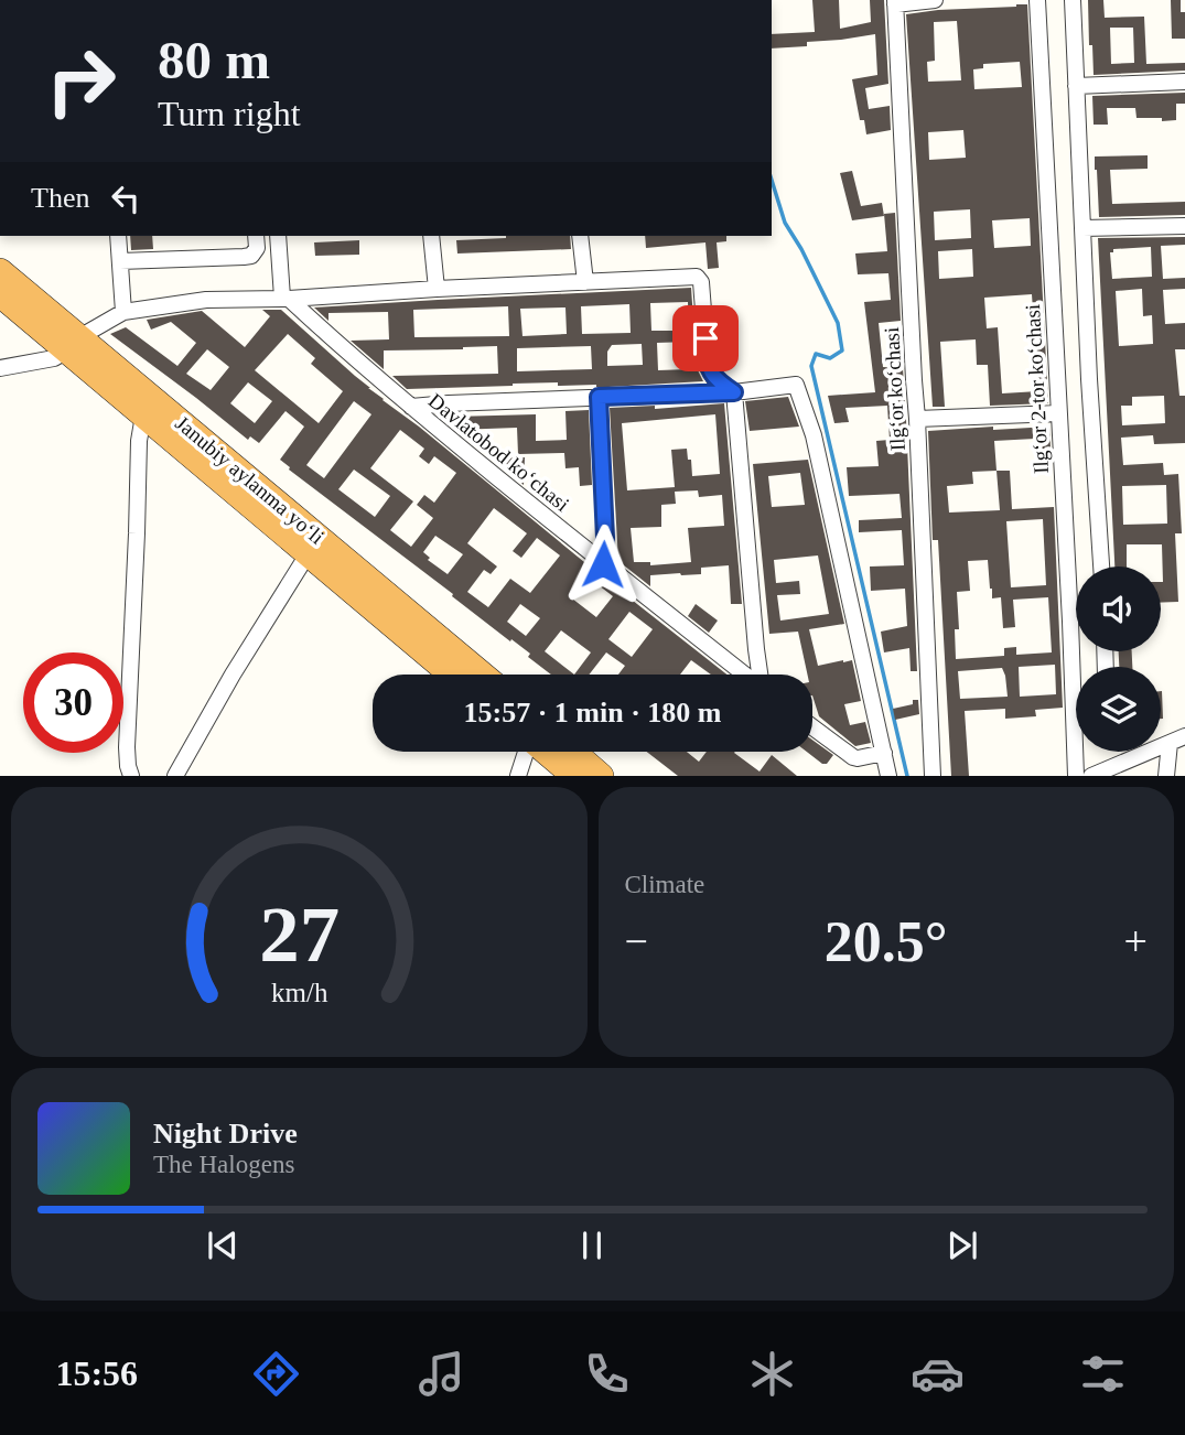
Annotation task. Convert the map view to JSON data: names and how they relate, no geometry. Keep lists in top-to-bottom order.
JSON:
{
  "streets": {
    "highway": ["Janubiy aylanma yoʻli"],
    "street": ["Ilgʻor koʻchasi", "Ilgʻor 2-tor koʻchasi", "Davlatobod koʻchasi"]
  },
  "page": {
    "turn": ["80 m", "Turn right"],
    "then": "Then",
    "limit": "30",
    "trip": "15:57 · 1 min · 180 m",
    "tile": "Climate",
    "heat": ["−", "20.5°", "+"],
    "song": ["Night Drive", "The Halogens"],
    "tabs": "15:56",
    "gauge": ["27", "km/h"]
  }
}
